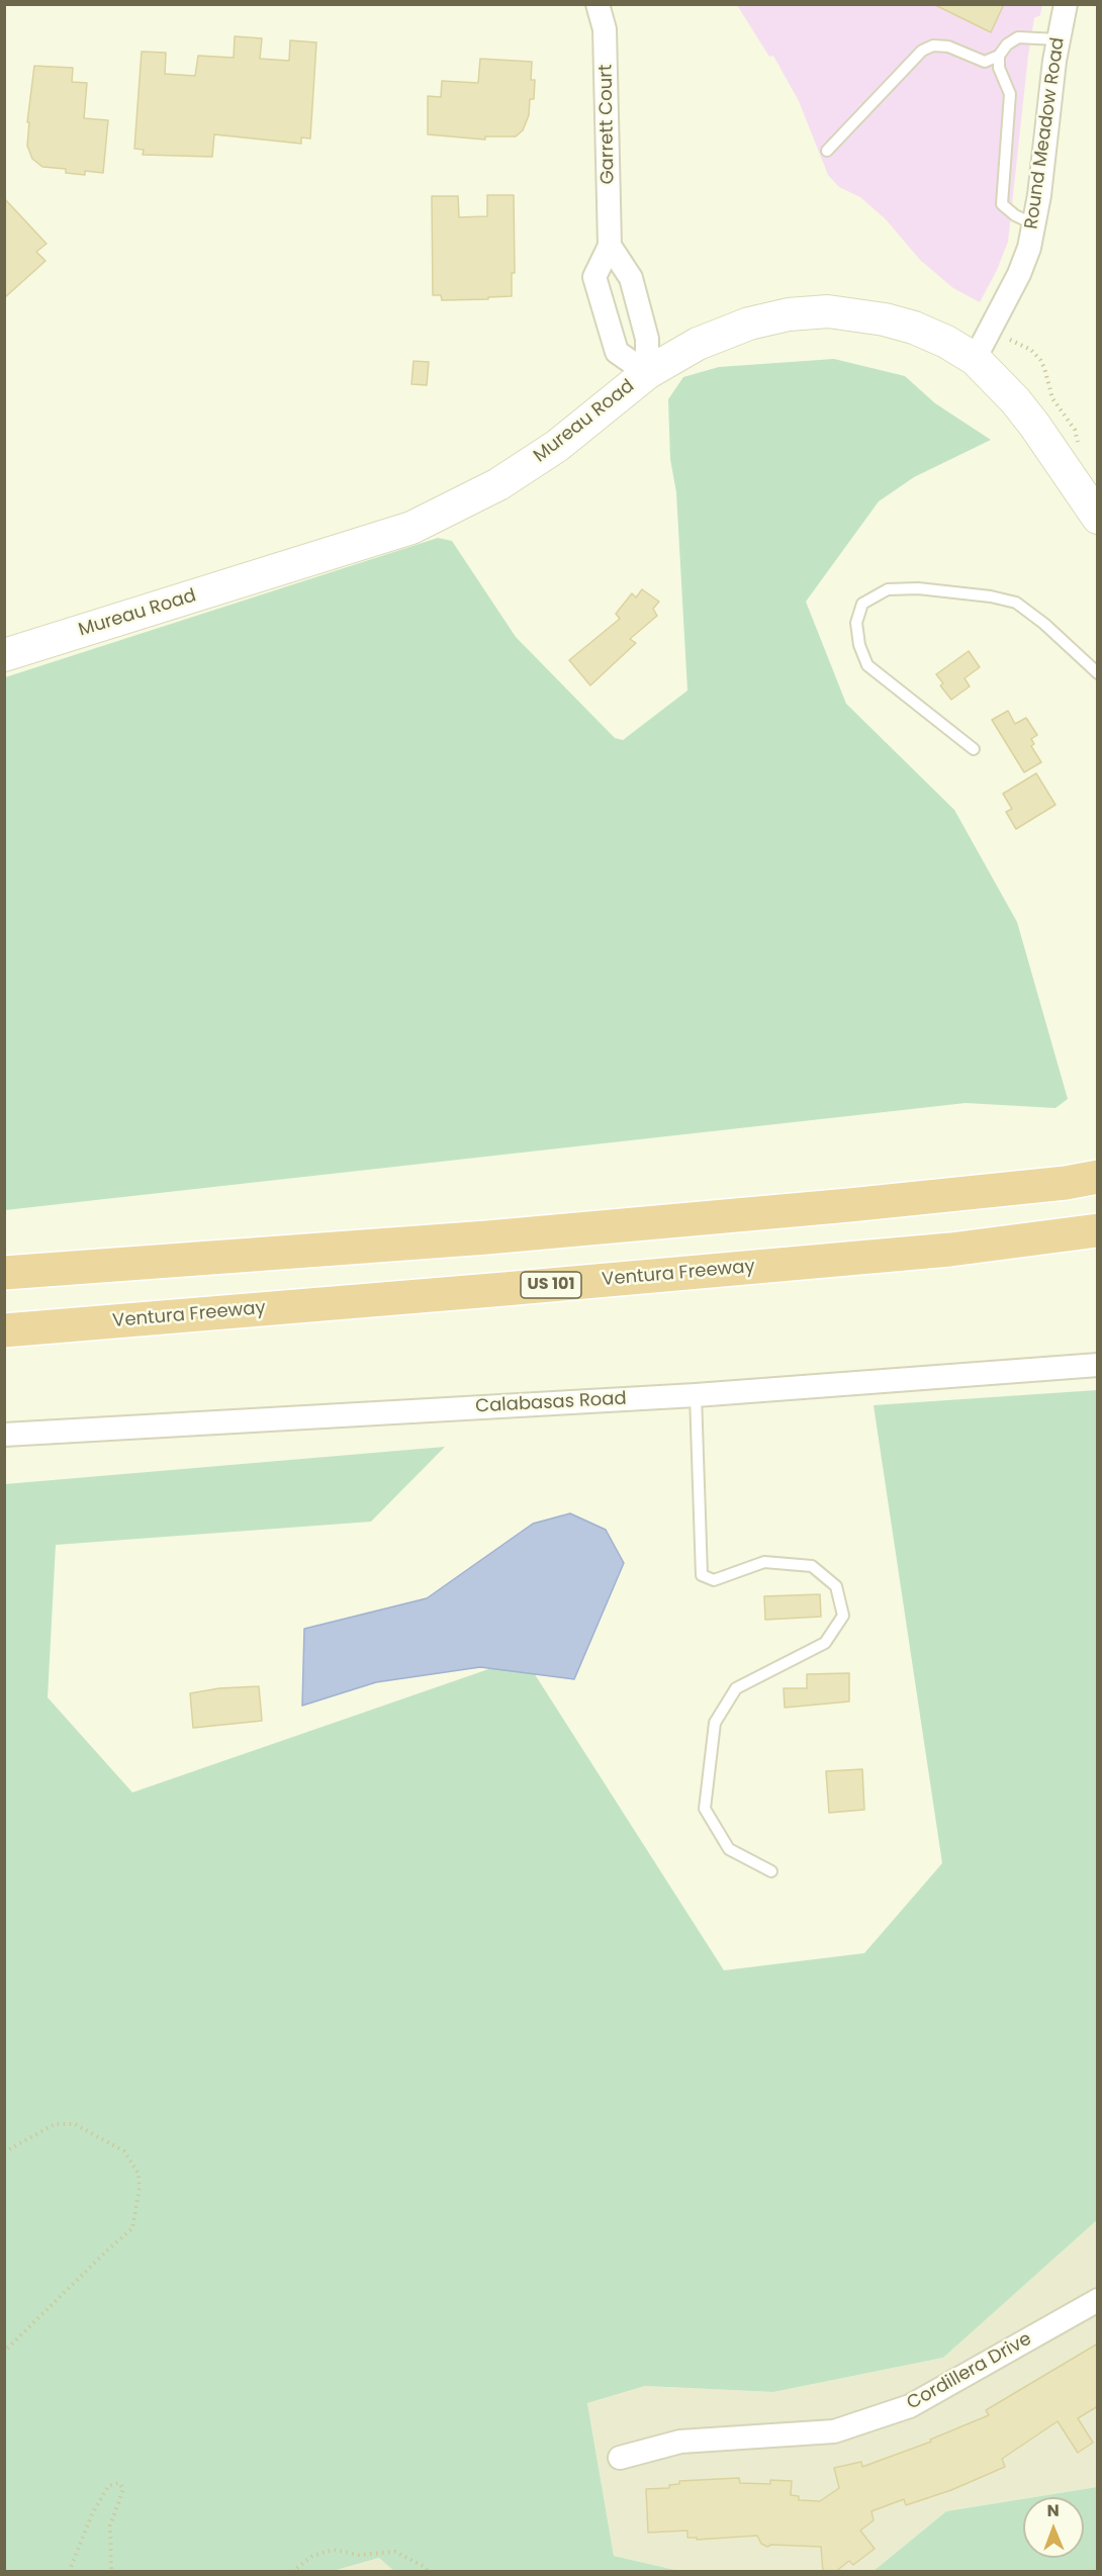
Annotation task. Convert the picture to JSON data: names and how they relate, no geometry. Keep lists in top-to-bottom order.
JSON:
{
  "streets": {
    "highway": ["Ventura Freeway", "US 101"],
    "main road": ["Mureau Road"],
    "street": [
      "Garrett Court",
      "Round Meadow Road",
      "Calabasas Road",
      "Cordillera Drive"
    ]
  },
  "crossings": [
    ["Garrett Court", "Mureau Road"],
    ["Round Meadow Road", "Mureau Road"]
  ],
  "north": "top"
}
